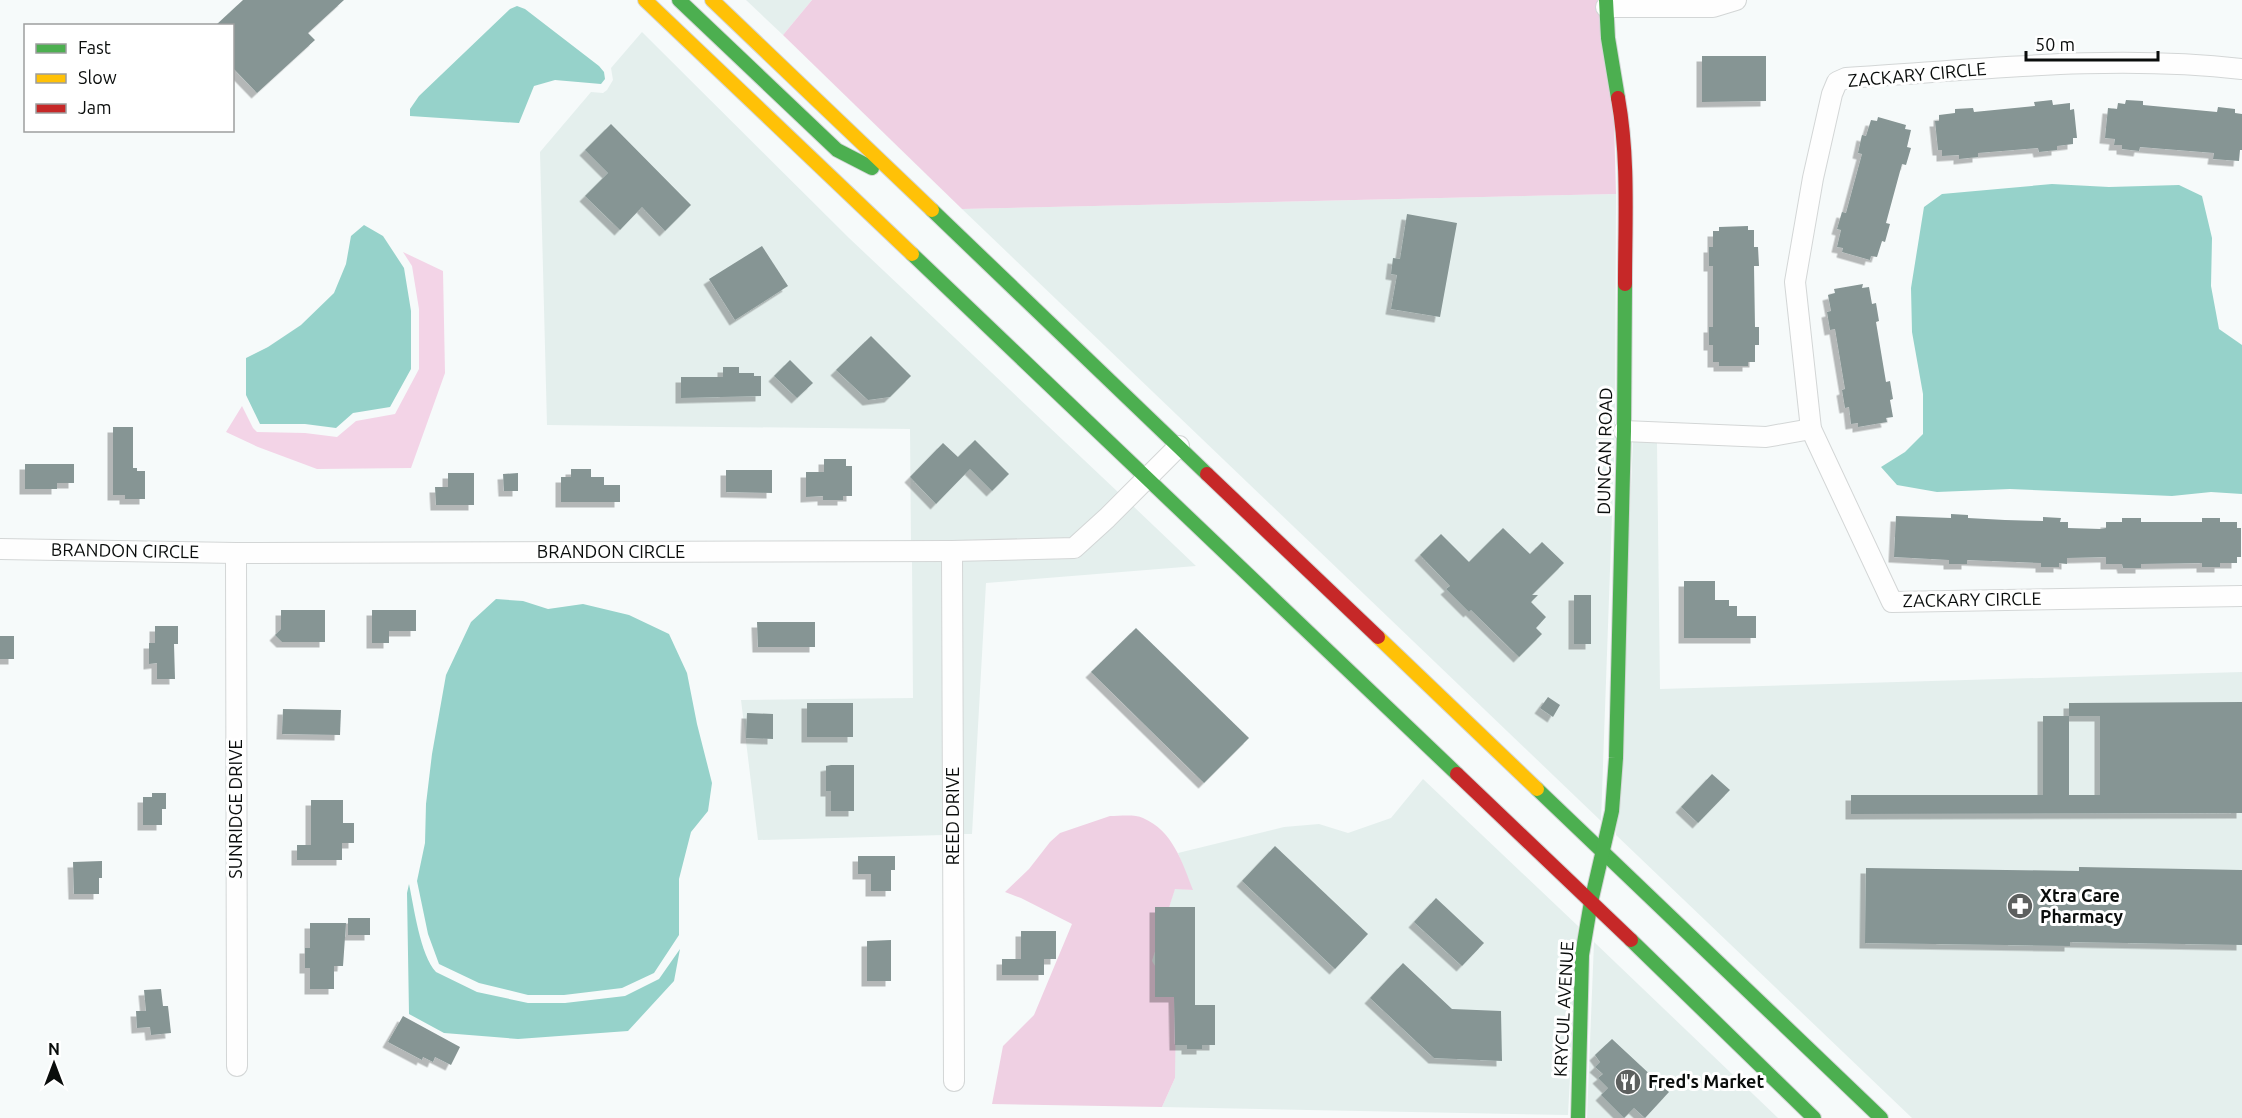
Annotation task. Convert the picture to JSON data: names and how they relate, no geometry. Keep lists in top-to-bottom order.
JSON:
{
  "streets": {
    "main road": ["DUNCAN ROAD", "KRYCUL AVENUE"],
    "street": [
      "ZACKARY CIRCLE",
      "BRANDON CIRCLE",
      "SUNRIDGE DRIVE",
      "REED DRIVE"
    ]
  },
  "crossings": [
    ["DUNCAN ROAD", "KRYCUL AVENUE"],
    ["BRANDON CIRCLE", "SUNRIDGE DRIVE"],
    ["BRANDON CIRCLE", "REED DRIVE"]
  ],
  "places": {
    "pharmacy": ["Xtra Care Pharmacy"],
    "restaurant": ["Fred's Market"]
  },
  "legend": ["Fast", "Slow", "Jam"],
  "scale_bar": "50 m",
  "north": "top"
}
